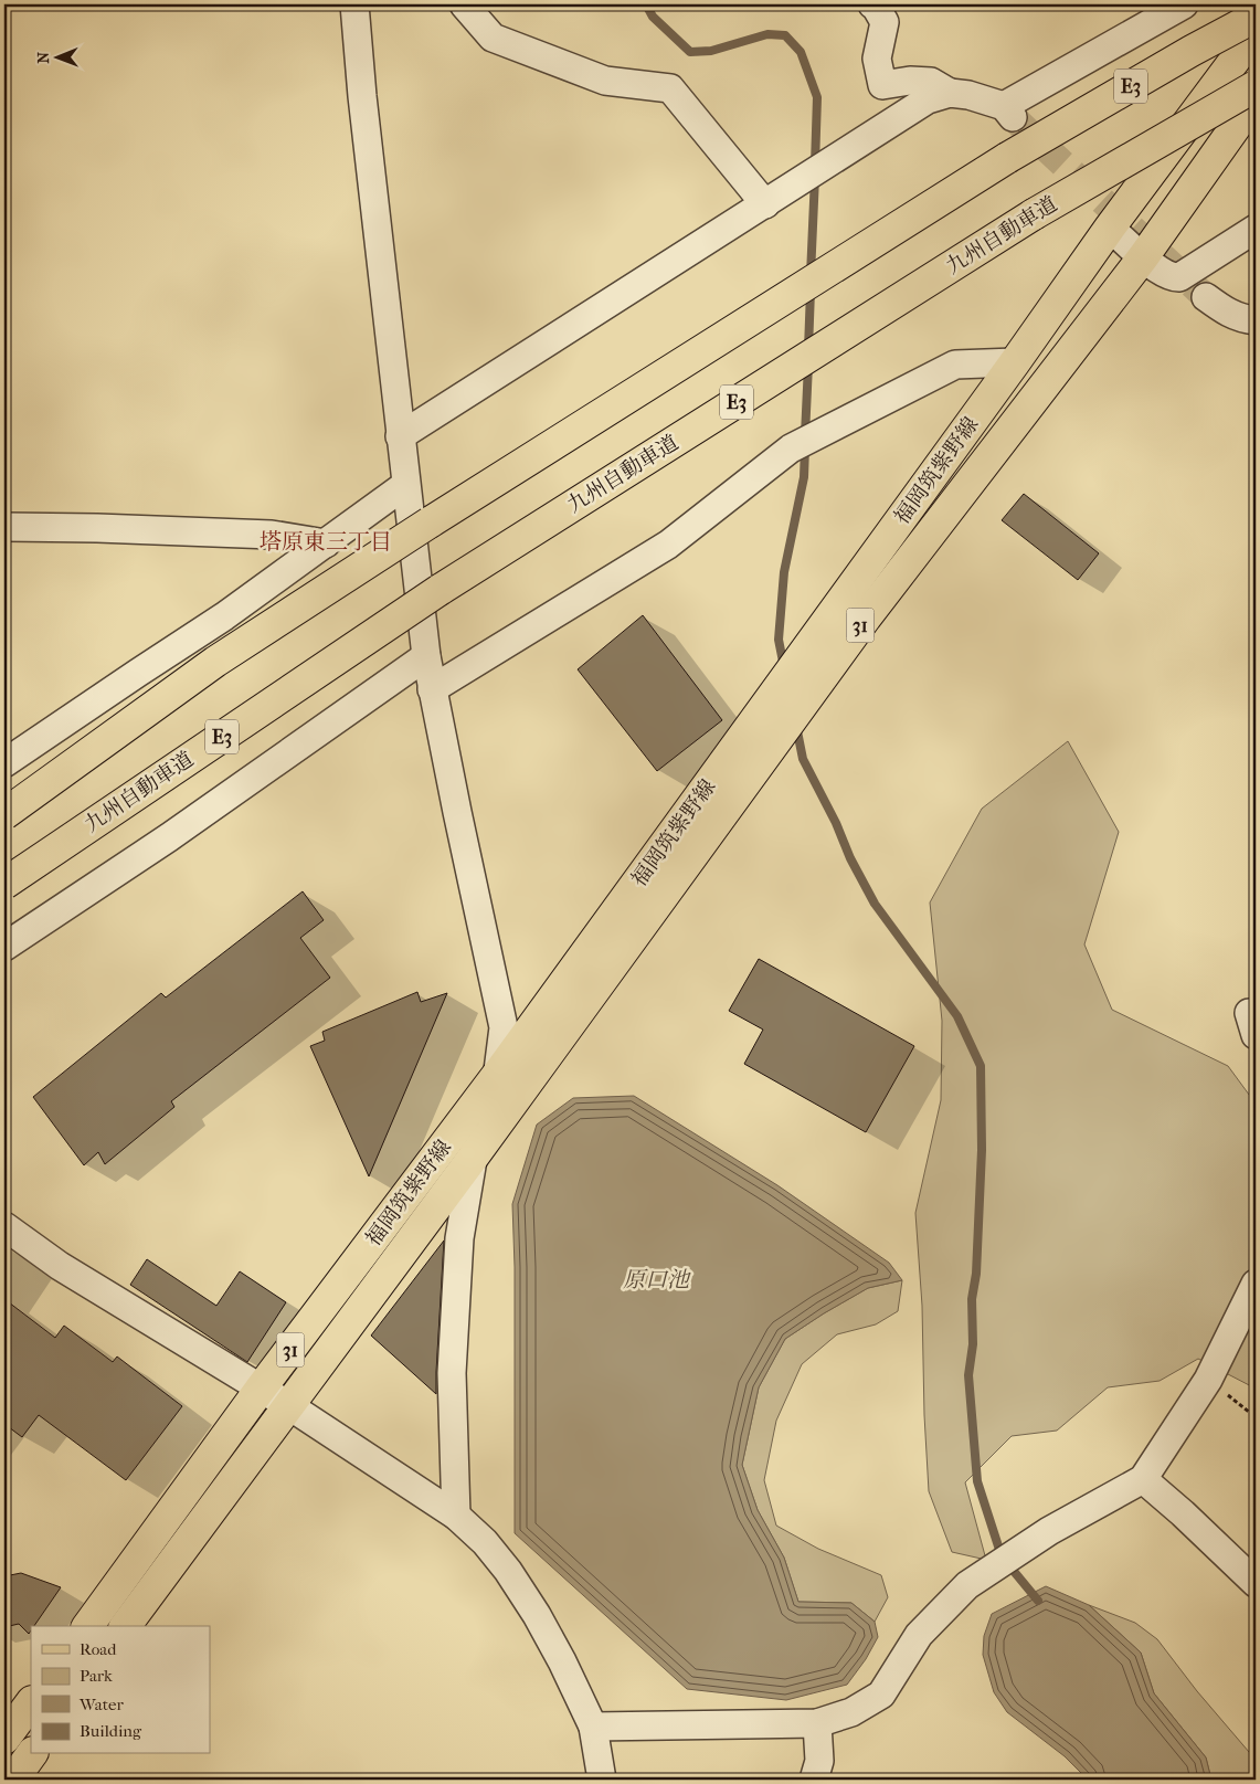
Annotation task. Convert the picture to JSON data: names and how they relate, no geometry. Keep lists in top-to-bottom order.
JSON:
{
  "streets": {
    "main road": [
      "E3",
      "九州自動車道",
      "福岡筑紫野線",
      "31"
    ]
  },
  "districts": ["塔原東三丁目"],
  "water": ["原口池"],
  "legend": [
    "Road",
    "Park",
    "Water",
    "Building"
  ],
  "north": "left"
}
